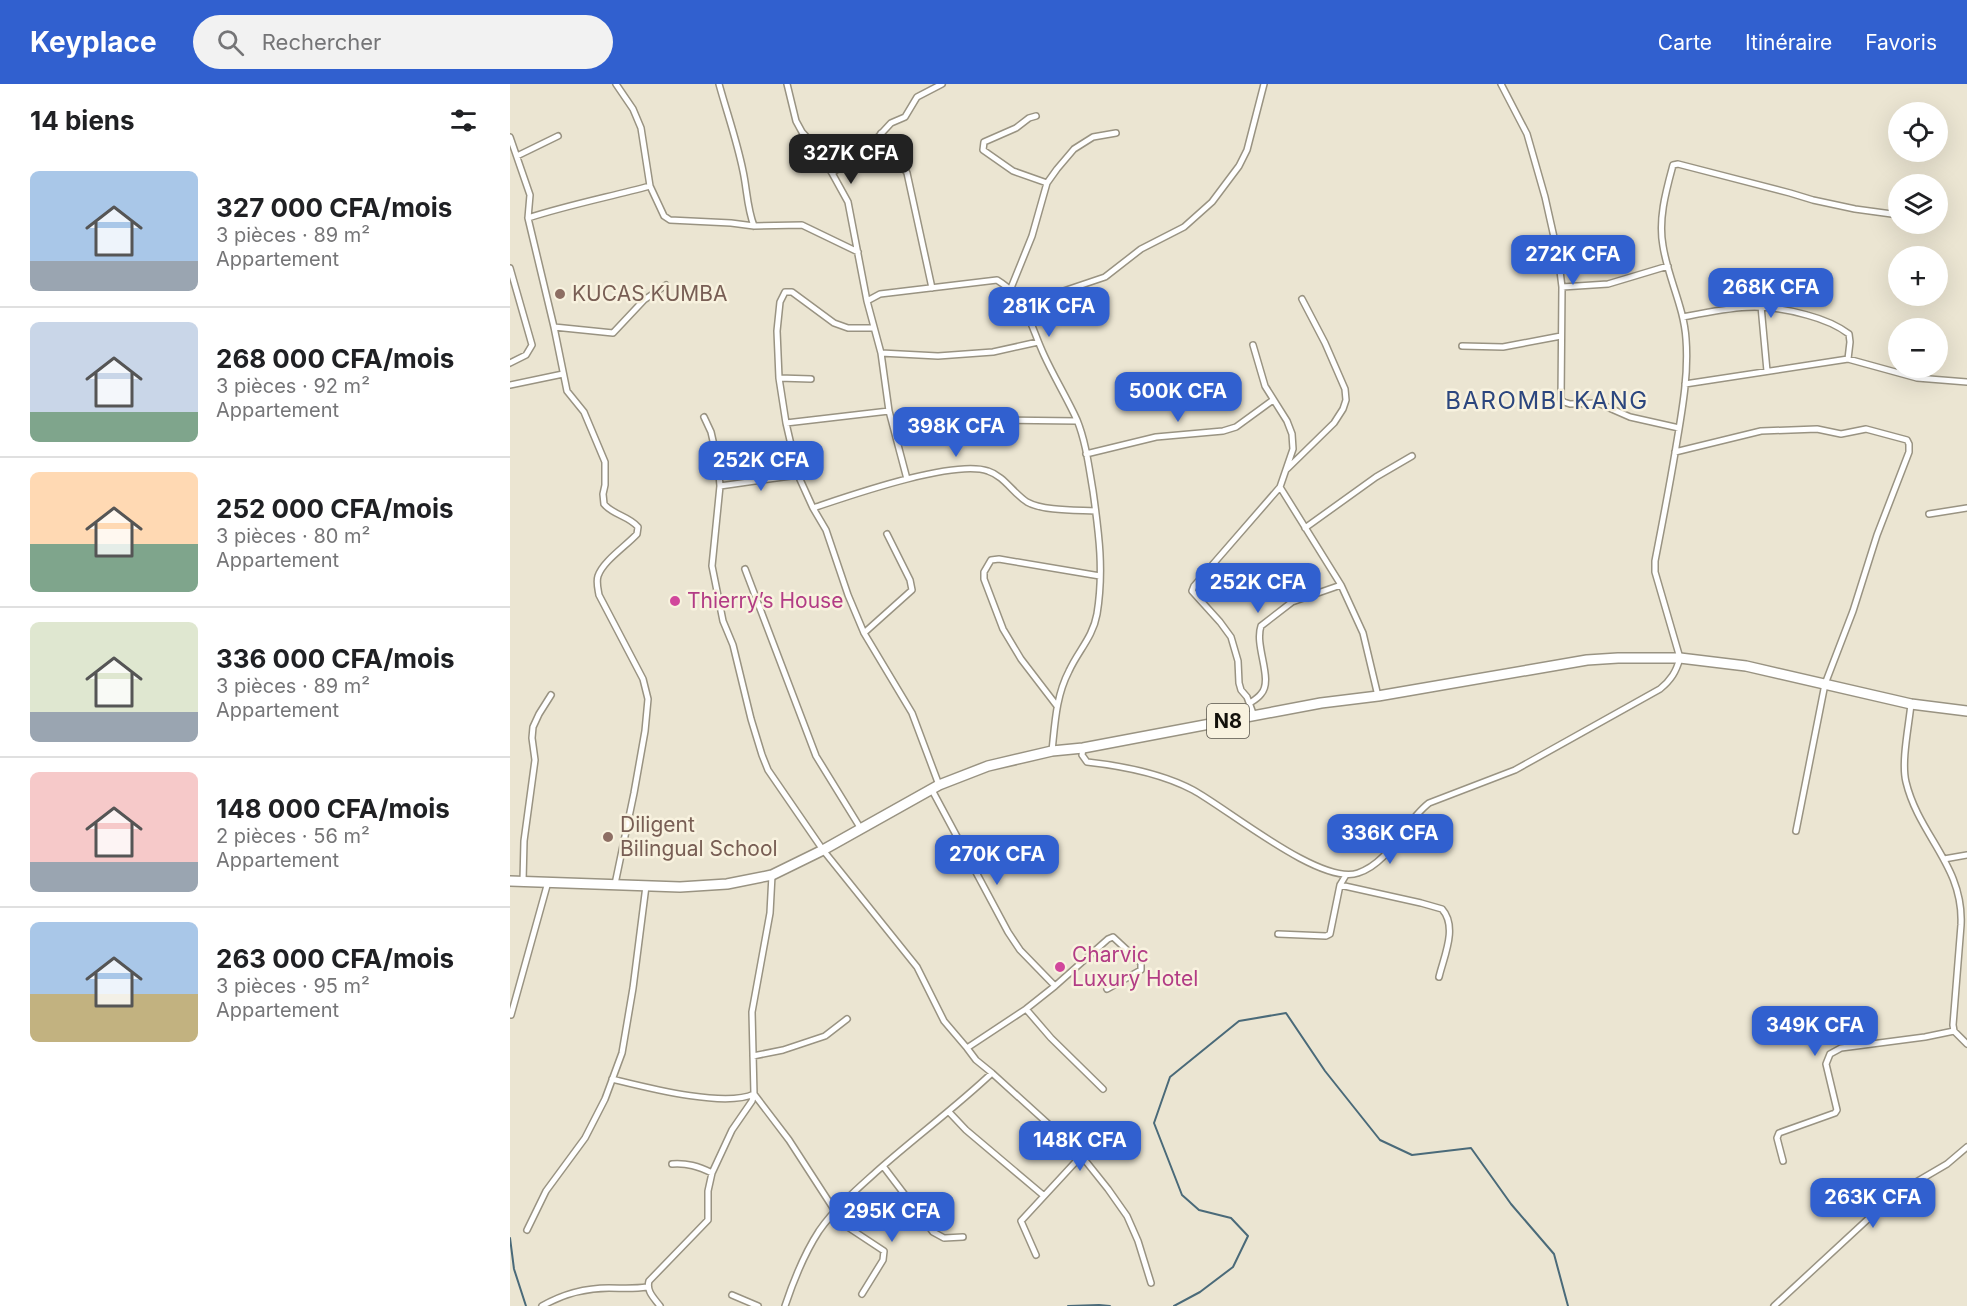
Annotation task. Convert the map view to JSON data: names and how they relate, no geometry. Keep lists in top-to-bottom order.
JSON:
{
  "streets": {
    "highway": ["N8"]
  },
  "districts": ["BAROMBI KANG"],
  "places": [
    "KUCAS KUMBA",
    "Thierry’s House",
    "Diligent Bilingual School",
    "Charvic Luxury Hotel"
  ],
  "page": {
    "header": "Keyplace",
    "search": "Rechercher",
    "nav": ["Carte", "Itinéraire", "Favoris"],
    "heading": "14 biens",
    "map_buttons": ["+", "−"],
    "price": [
      "327K CFA",
      "272K CFA",
      "268K CFA",
      "281K CFA",
      "500K CFA",
      "398K CFA",
      "252K CFA",
      "252K CFA",
      "336K CFA",
      "270K CFA",
      "349K CFA",
      "148K CFA",
      "263K CFA",
      "295K CFA"
    ],
    "list": [
      {
        "name": "327 000 CFA/mois",
        "note": "3 pièces · 89 m² · Appartement"
      },
      {
        "name": "268 000 CFA/mois",
        "note": "3 pièces · 92 m² · Appartement"
      },
      {
        "name": "252 000 CFA/mois",
        "note": "3 pièces · 80 m² · Appartement"
      },
      {
        "name": "336 000 CFA/mois",
        "note": "3 pièces · 89 m² · Appartement"
      },
      {
        "name": "148 000 CFA/mois",
        "note": "2 pièces · 56 m² · Appartement"
      },
      {
        "name": "263 000 CFA/mois",
        "note": "3 pièces · 95 m² · Appartement"
      }
    ]
  }
}
